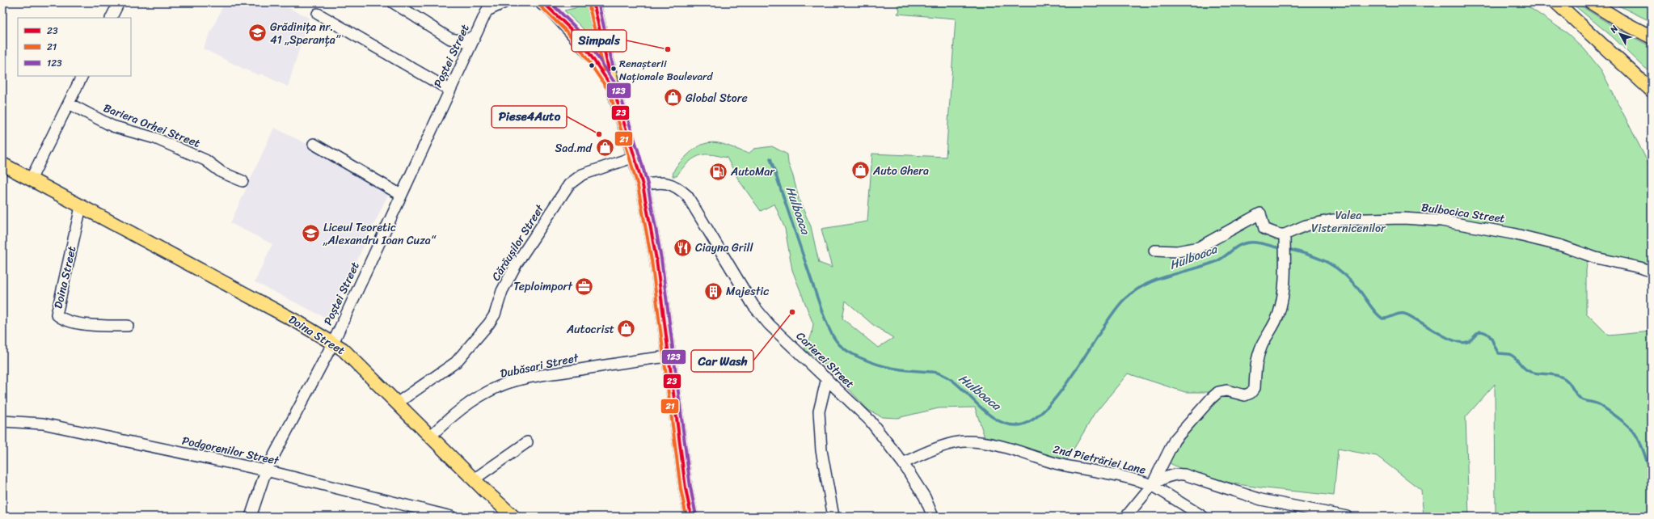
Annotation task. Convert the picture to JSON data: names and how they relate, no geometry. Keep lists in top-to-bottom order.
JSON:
{
  "streets": {
    "main road": ["Doina Street"],
    "street": [
      "Poștei Street",
      "Bariera Orhei Street",
      "Bulbocica Street",
      "Cărăușilor Street",
      "Carierei Street",
      "Dubăsari Street",
      "Podgorenilor Street",
      "2nd Pietrăriei Lane"
    ]
  },
  "crossings": [
    ["Poștei Street", "Doina Street"],
    ["Poștei Street", "Podgorenilor Street"],
    ["Cărăușilor Street", "Doina Street"],
    ["Doina Street", "Dubăsari Street"],
    ["Carierei Street", "2nd Pietrăriei Lane"]
  ],
  "water": ["Hulboaca"],
  "parks": ["Valea Visternicenilor"],
  "places": {
    "school or university": ["Grădinița nr. 41 „Speranța”", "Liceul Teoretic „Alexandru Ioan Cuza“"],
    "other": [
      "Simpals",
      "Renașterii Naționale Boulevard",
      "Piese4Auto",
      "Car Wash"
    ],
    "shop": [
      "Global Store",
      "Sad.md",
      "Auto Ghera",
      "Autocrist"
    ],
    "fuel station": ["AutoMar"],
    "restaurant": ["Ciayna Grill"],
    "office": ["Teploimport"],
    "building": ["Majestic"]
  },
  "lines": ["transit line 23", "transit line 123", "transit line 21"],
  "legend": ["23", "21", "123"],
  "north": "top left"
}
